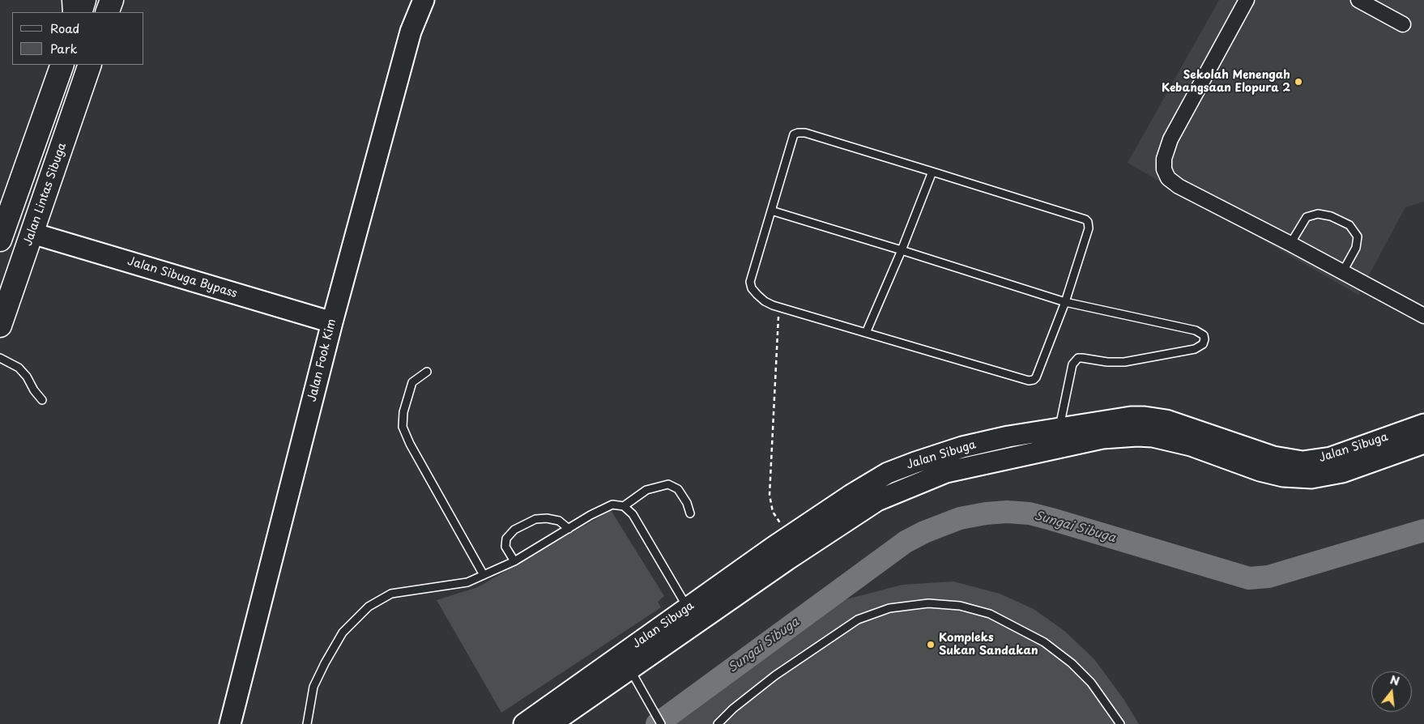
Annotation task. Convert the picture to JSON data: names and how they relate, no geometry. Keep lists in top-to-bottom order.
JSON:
{
  "streets": {
    "main road": [
      "Jalan Lintas Sibuga",
      "Jalan Sibuga Bypass",
      "Jalan Fook Kim",
      "Jalan Sibuga"
    ]
  },
  "crossings": [
    ["Jalan Lintas Sibuga", "Jalan Sibuga Bypass"],
    ["Jalan Sibuga Bypass", "Jalan Fook Kim"]
  ],
  "water": ["Sungai Sibuga"],
  "places": ["Sekolah Menengah Kebangsaan Elopura 2", "Kompleks Sukan Sandakan"],
  "legend": ["Road", "Park"],
  "north": "top"
}
